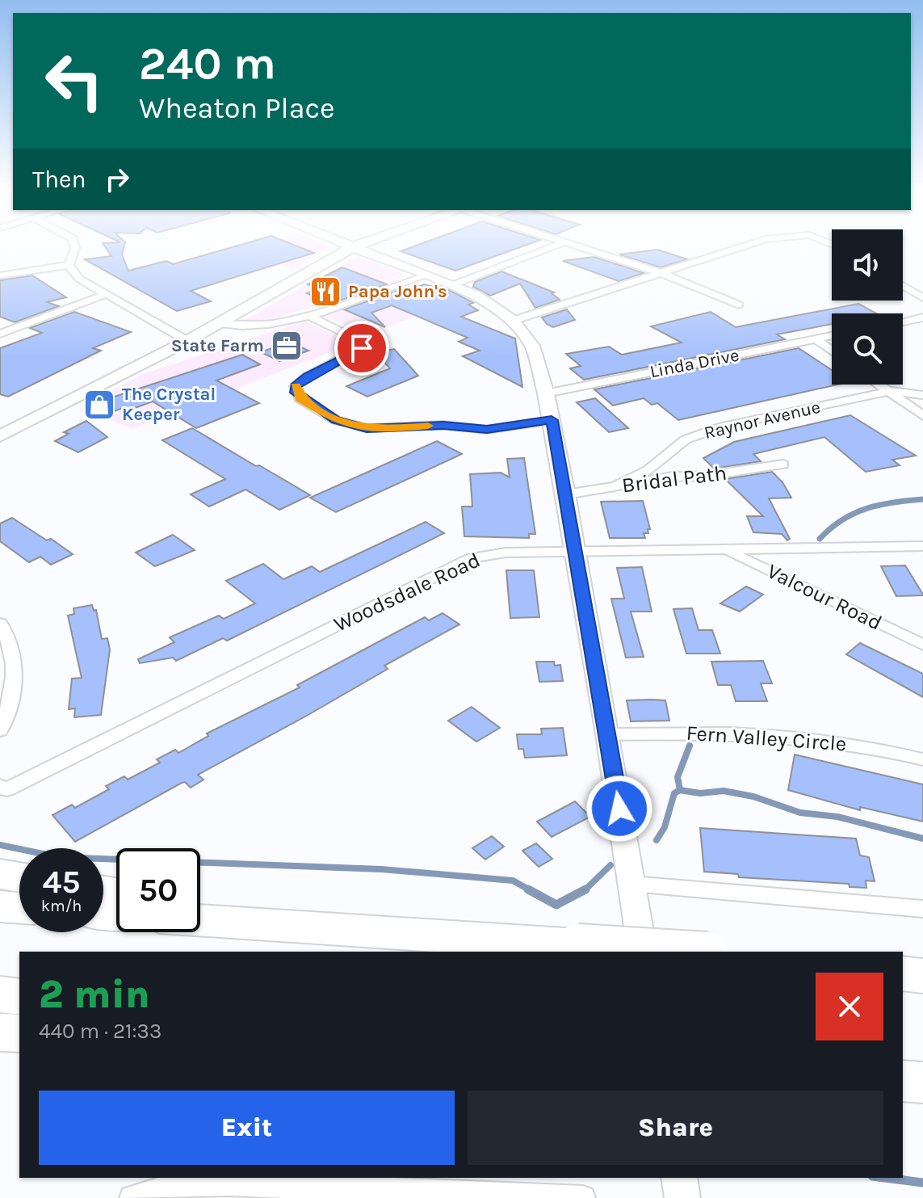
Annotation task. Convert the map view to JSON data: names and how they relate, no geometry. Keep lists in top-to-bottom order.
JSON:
{
  "streets": {
    "street": [
      "Linda Drive",
      "Raynor Avenue",
      "Bridal Path",
      "Woodsdale Road",
      "Valcour Road",
      "Fern Valley Circle"
    ]
  },
  "crossings": [
    ["Raynor Avenue", "Bridal Path"],
    ["Woodsdale Road", "Valcour Road"]
  ],
  "places": {
    "restaurant": ["Papa John's"],
    "office": ["State Farm"],
    "shop": ["The Crystal Keeper"]
  },
  "page": {
    "turn": ["240 m", "Wheaton Place"],
    "then": "Then",
    "speed": "45 km/h",
    "limit": "50",
    "heading": ["2 min", "440 m · 21:33"],
    "buttons": ["Exit", "Share"]
  }
}
